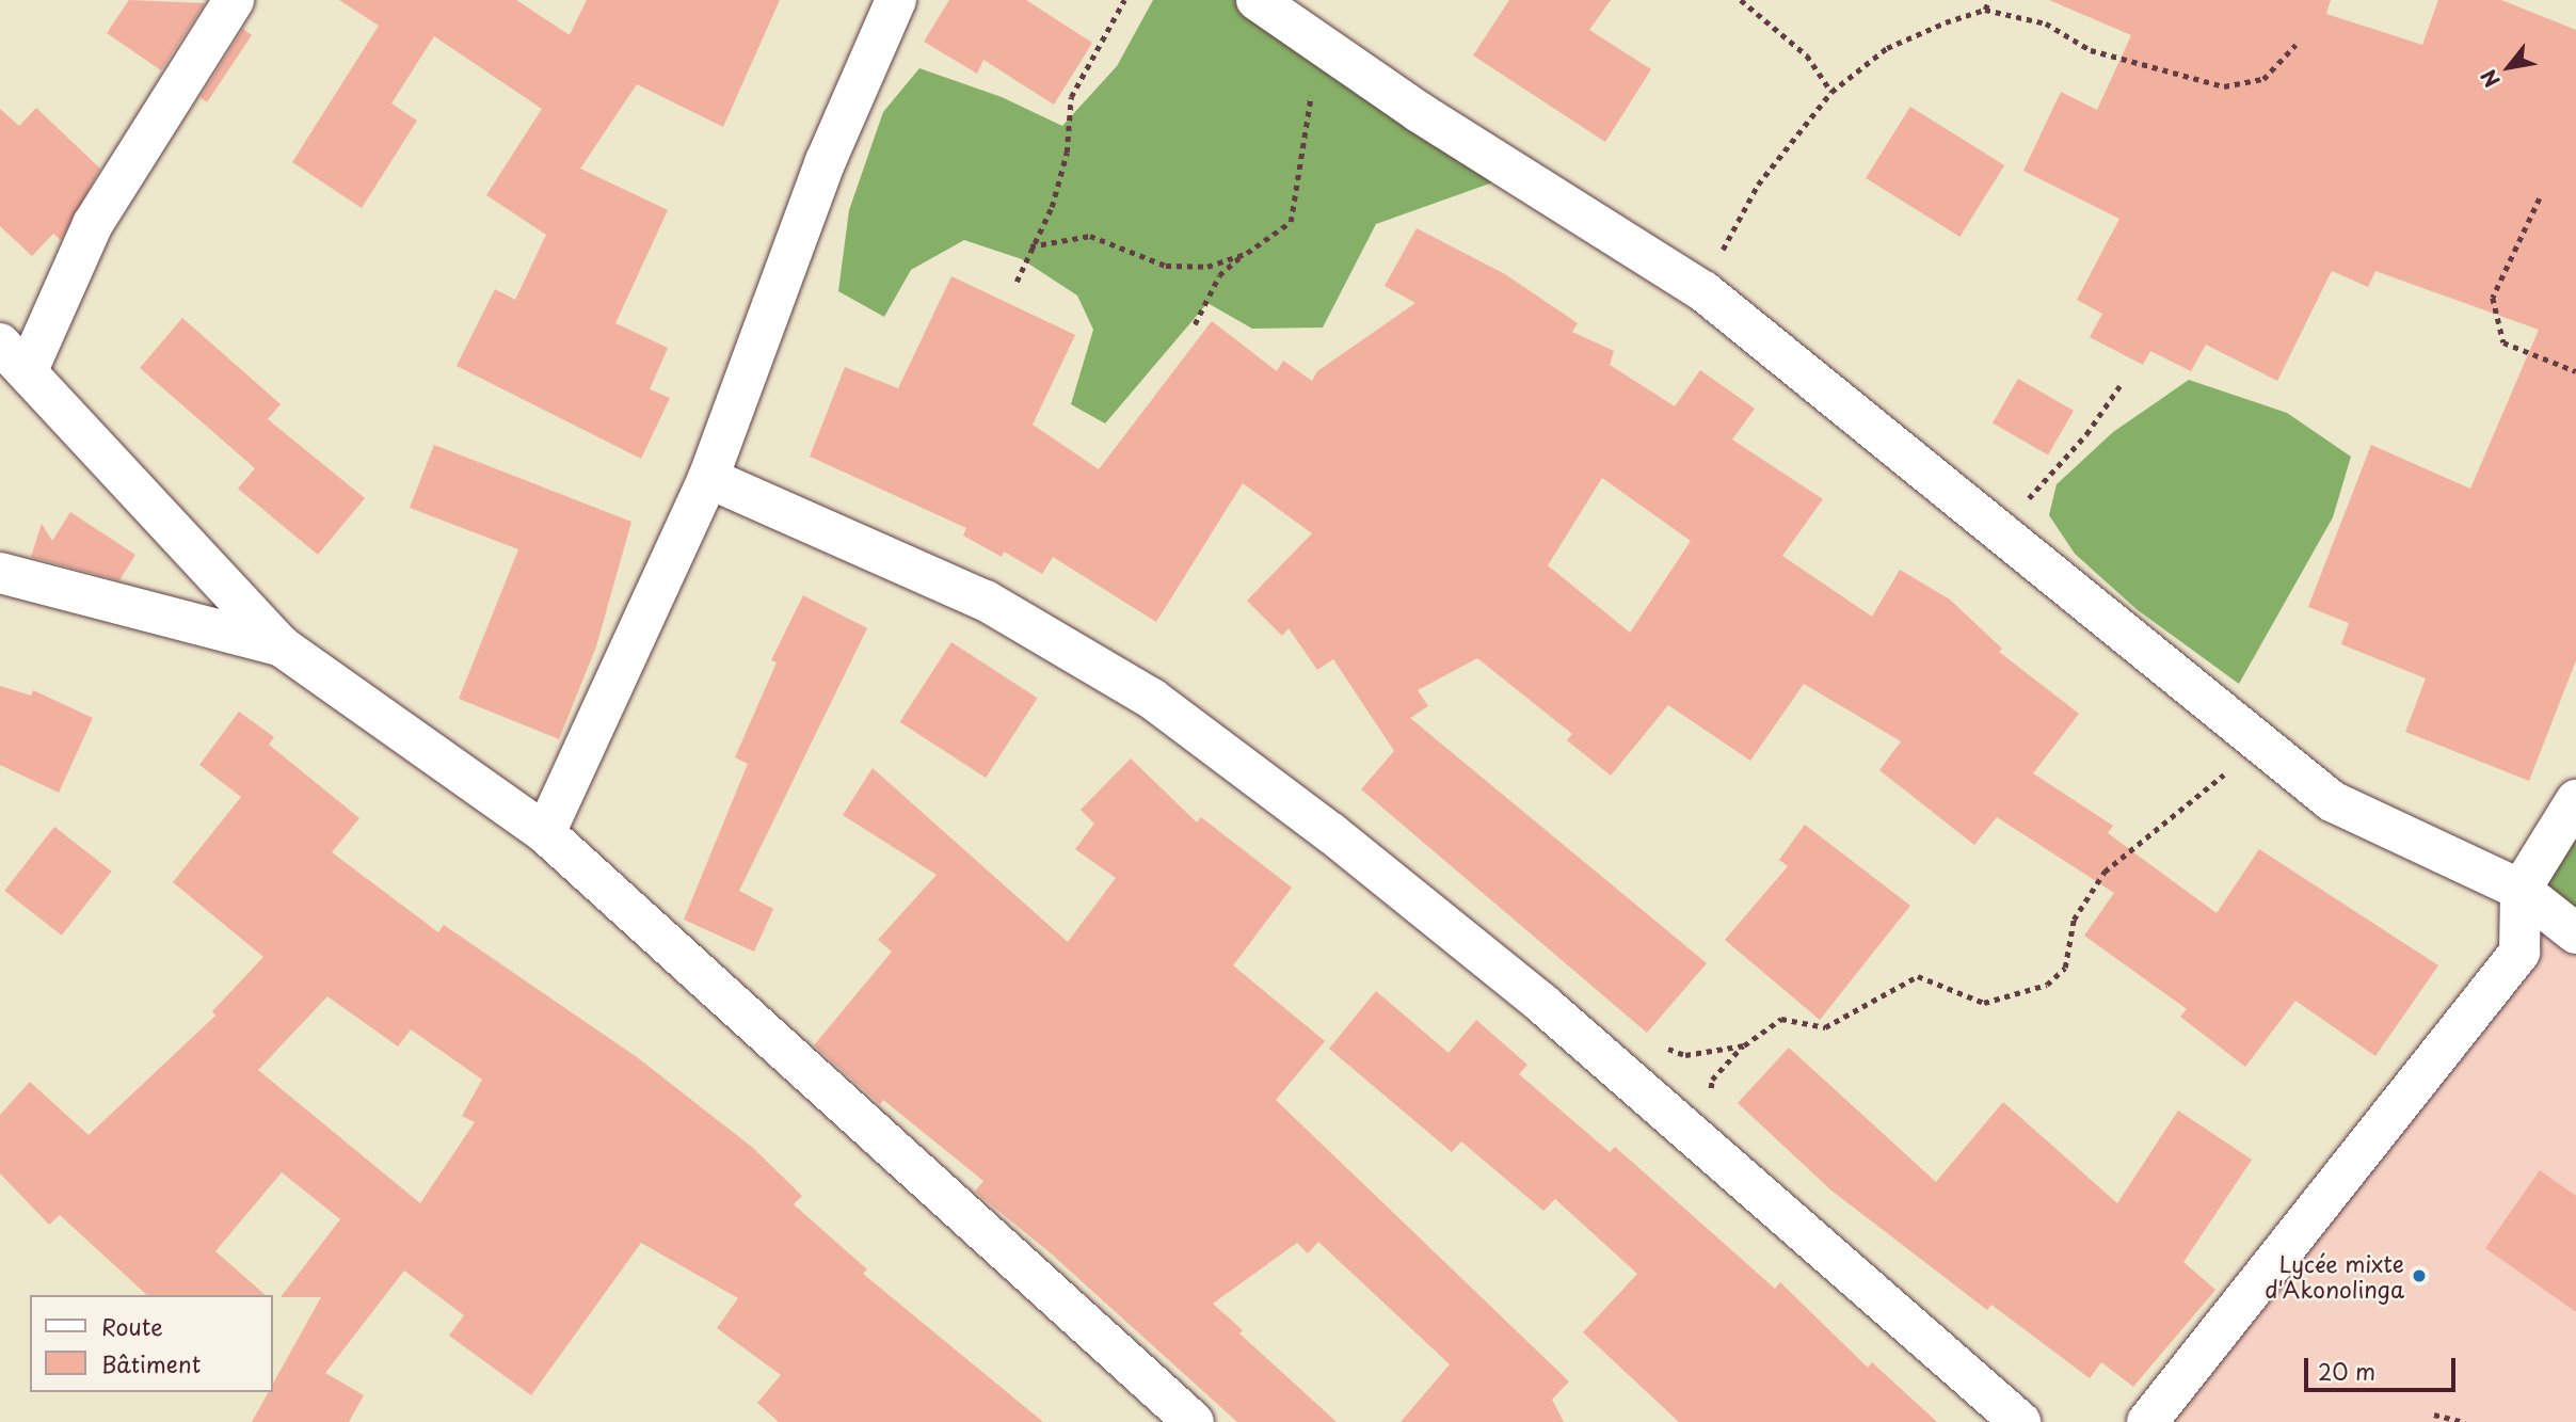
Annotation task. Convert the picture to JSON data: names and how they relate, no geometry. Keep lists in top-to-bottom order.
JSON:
{
  "places": ["Lycée mixte d'Akonolinga"],
  "legend": ["Route", "Bâtiment"],
  "scale_bar": "20 m",
  "north": "bottom left"
}
